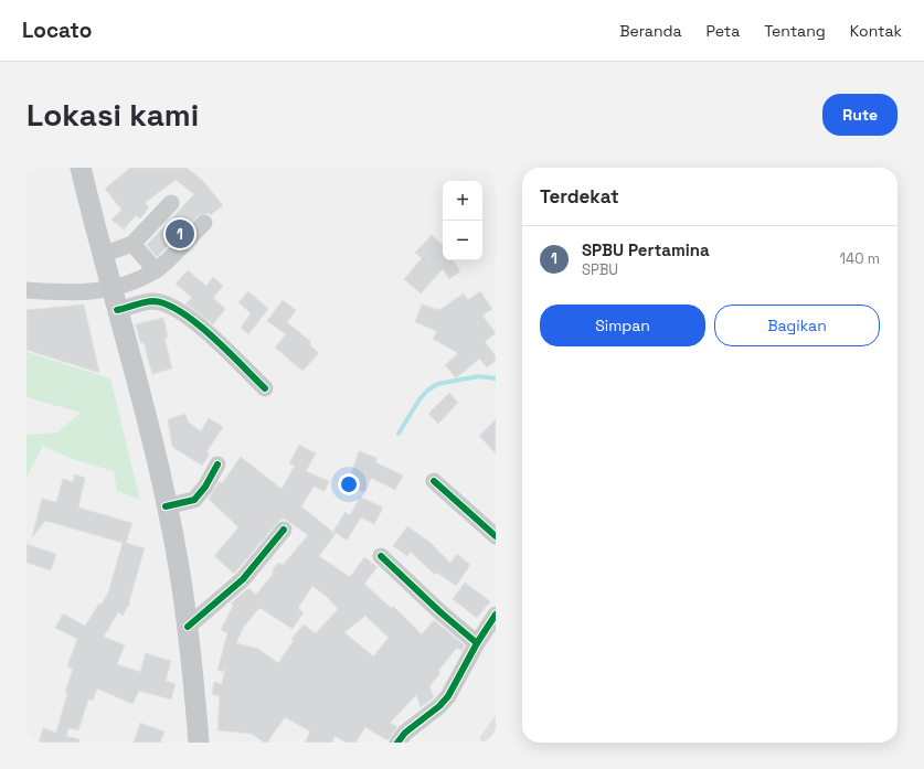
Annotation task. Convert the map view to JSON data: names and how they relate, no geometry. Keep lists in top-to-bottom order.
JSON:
{
  "page": {
    "header": "Locato",
    "nav": [
      "Beranda",
      "Peta",
      "Tentang",
      "Kontak"
    ],
    "buttons": [
      "Rute",
      ["Simpan", "Bagikan"]
    ],
    "title": "Lokasi kami",
    "heading": "Terdekat",
    "map_buttons": ["+", "−"],
    "pins": "1",
    "list": [
      {
        "mark": "1",
        "name": "SPBU Pertamina",
        "note": "SPBU",
        "value": "140 m"
      }
    ]
  }
}
